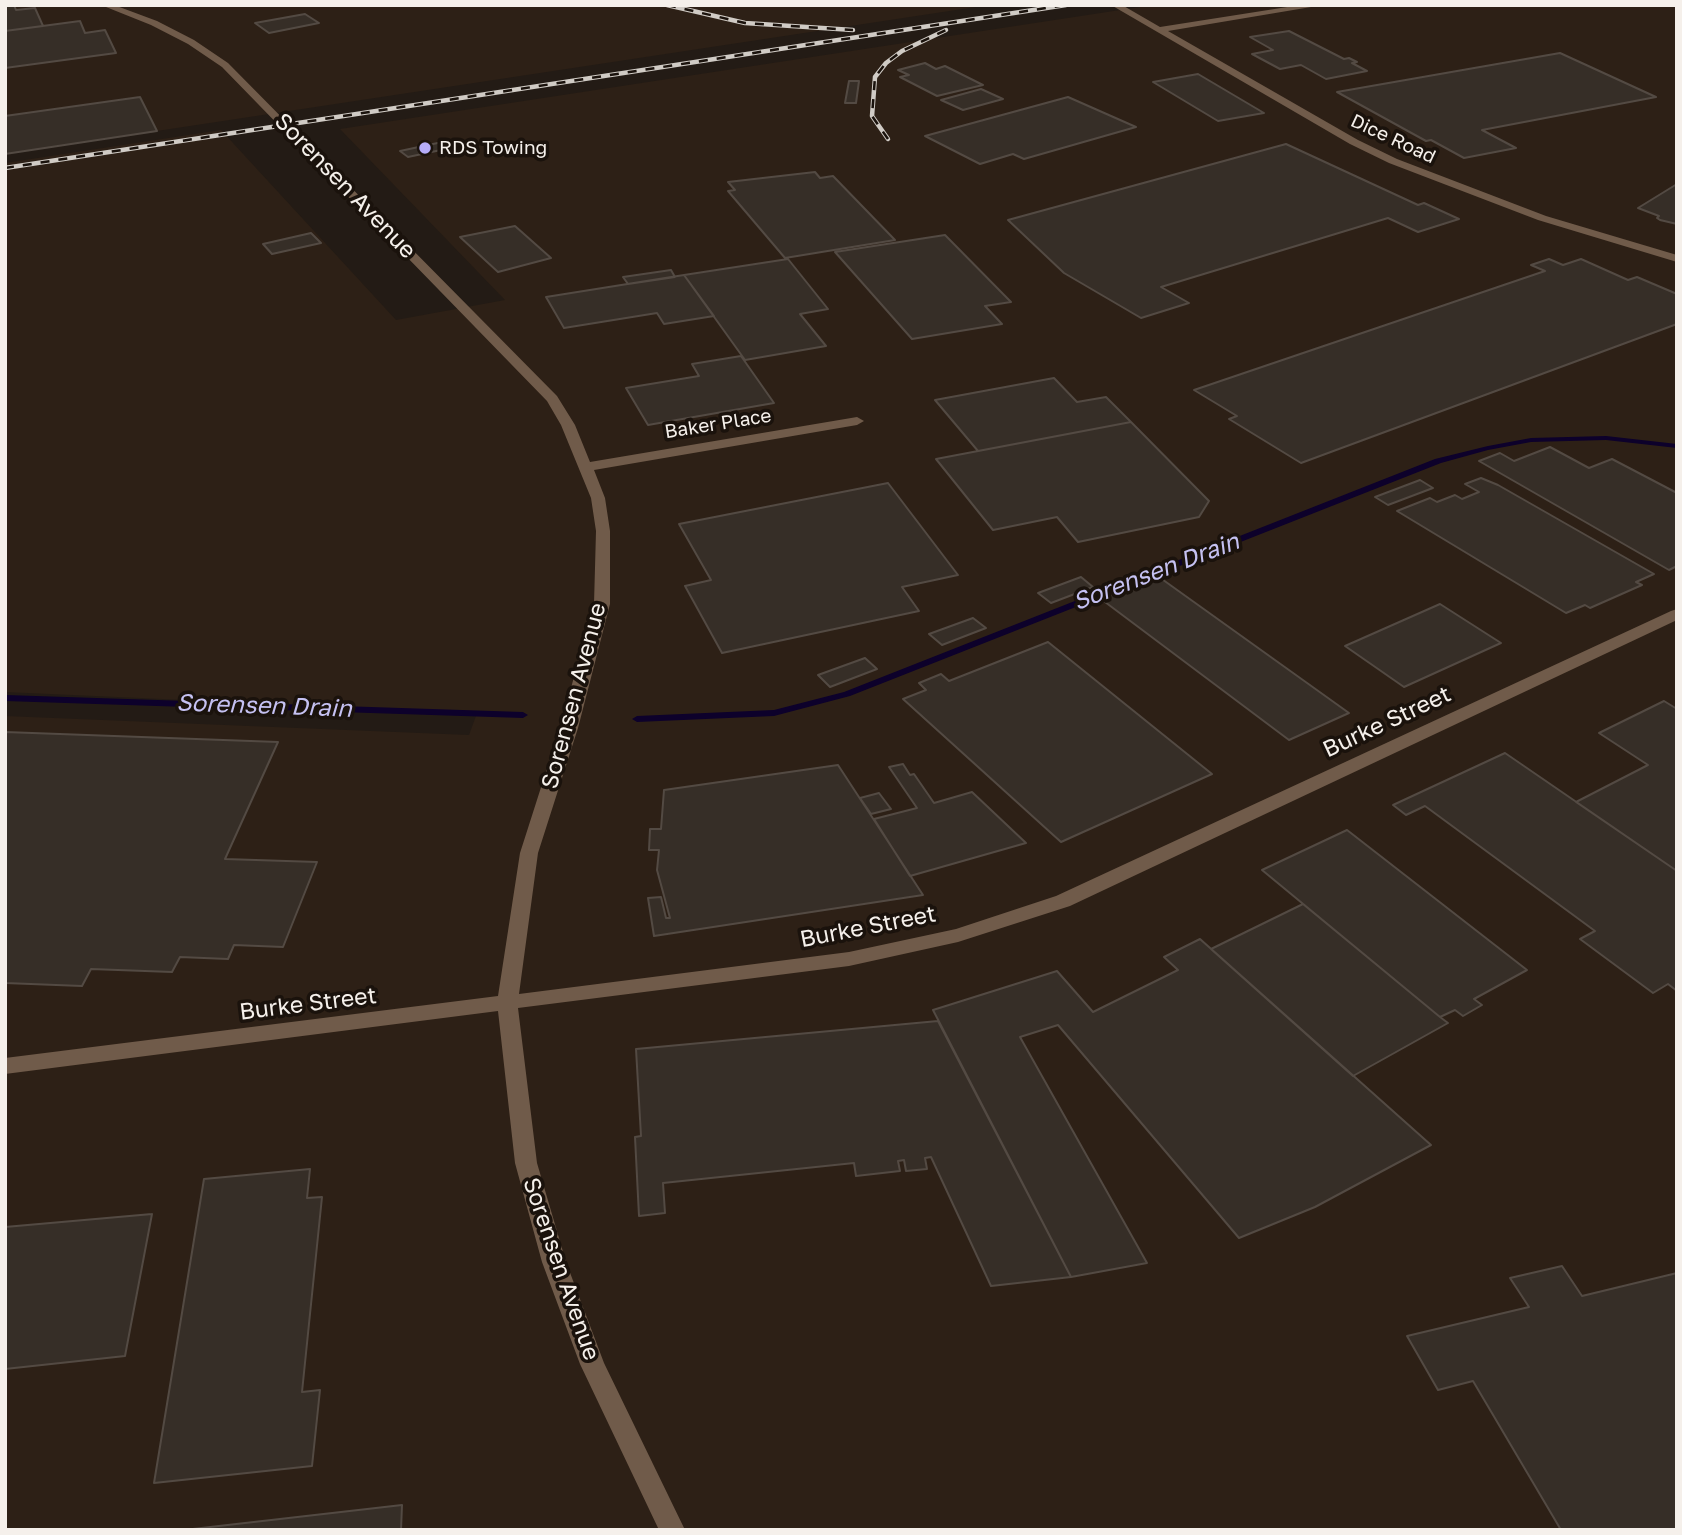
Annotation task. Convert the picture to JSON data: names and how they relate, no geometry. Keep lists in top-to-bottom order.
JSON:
{
  "streets": {
    "street": [
      "Dice Road",
      "Sorensen Avenue",
      "Baker Place",
      "Burke Street"
    ]
  },
  "crossings": [
    ["Sorensen Avenue", "Baker Place"],
    ["Sorensen Avenue", "Burke Street"]
  ],
  "water": ["Sorensen Drain"],
  "places": ["RDS Towing"]
}
